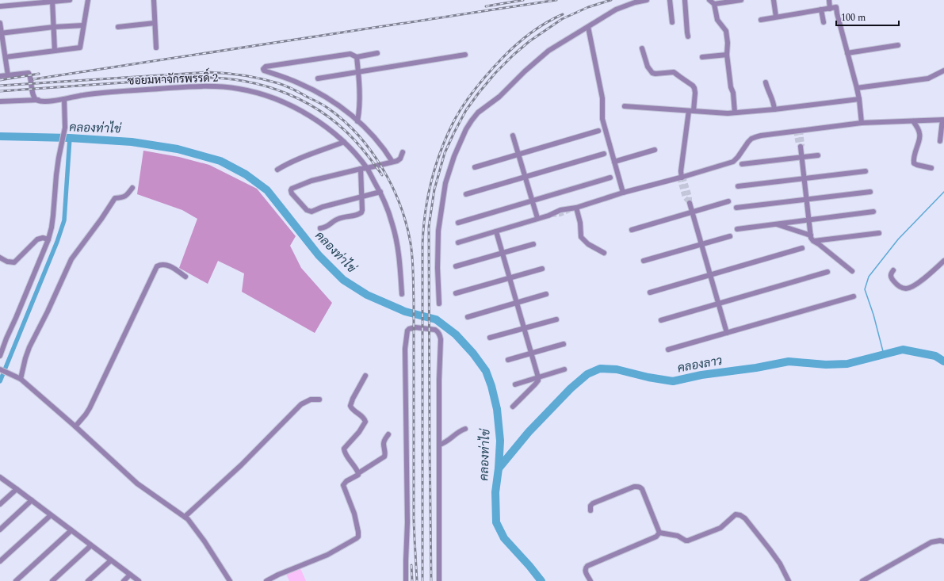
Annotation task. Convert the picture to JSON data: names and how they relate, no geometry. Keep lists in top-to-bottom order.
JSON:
{
  "streets": {
    "street": ["ซอยมหาจักรพรรดิ์ 2"]
  },
  "water": ["คลองท่าไข่", "คลองลาว"],
  "scale_bar": "100 m"
}
